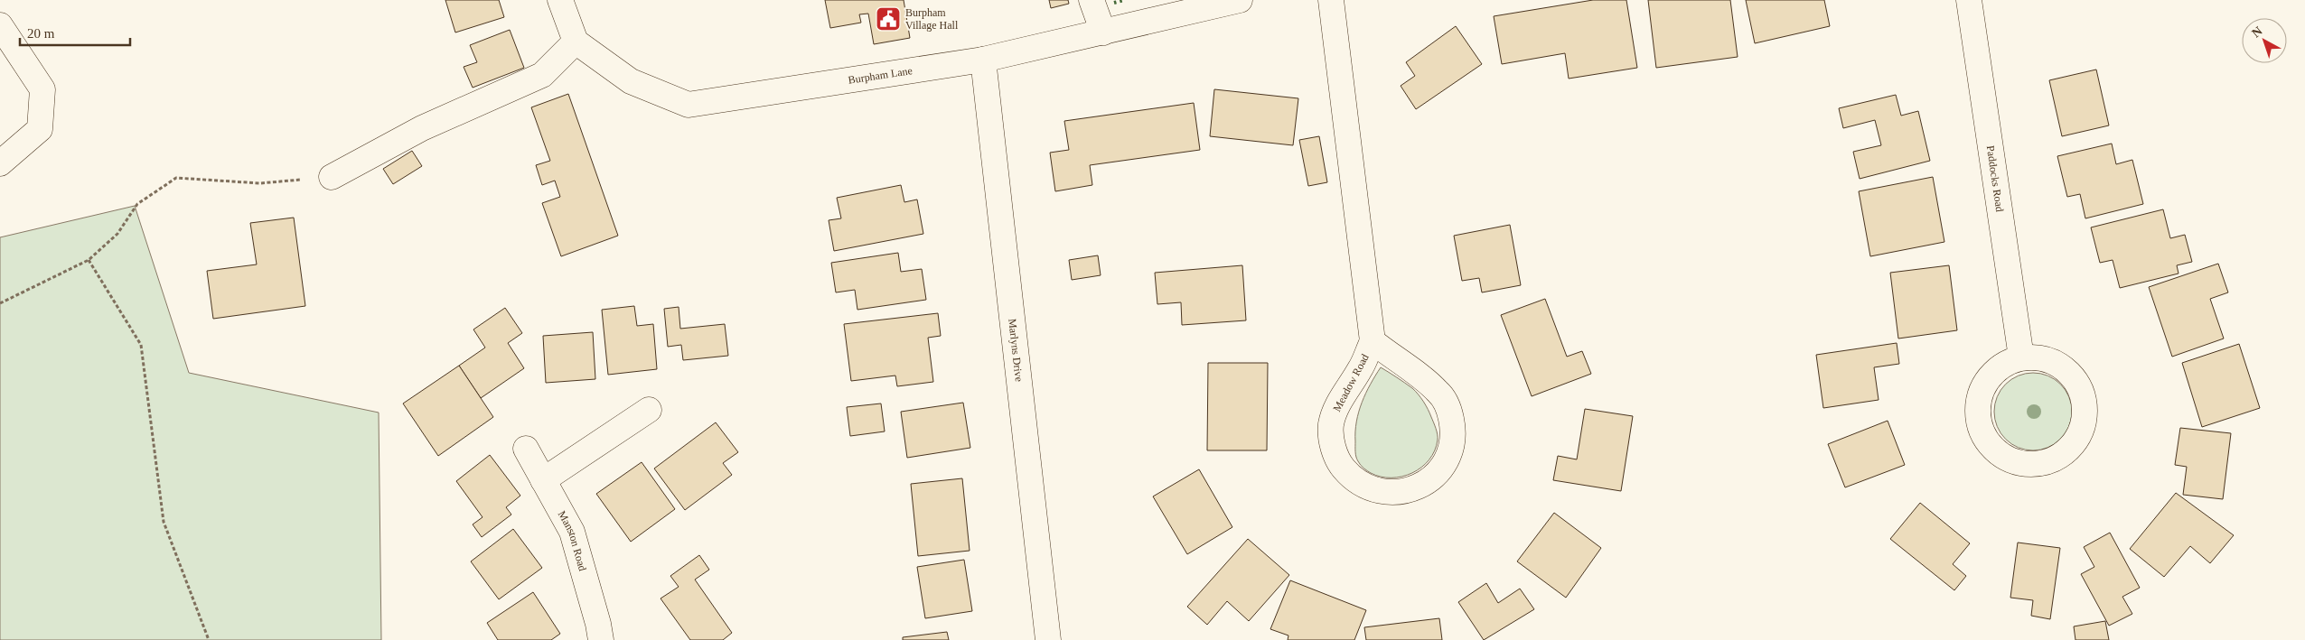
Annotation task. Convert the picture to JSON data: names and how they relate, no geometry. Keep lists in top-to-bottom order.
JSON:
{
  "streets": {
    "street": [
      "Burpham Lane",
      "Paddocks Road",
      "Marlyns Drive",
      "Meadow Road",
      "Manston Road"
    ]
  },
  "crossings": [
    ["Burpham Lane", "Marlyns Drive"]
  ],
  "places": {
    "public building": ["Burpham Village Hall"]
  },
  "scale_bar": "20 m",
  "north": "top left"
}
